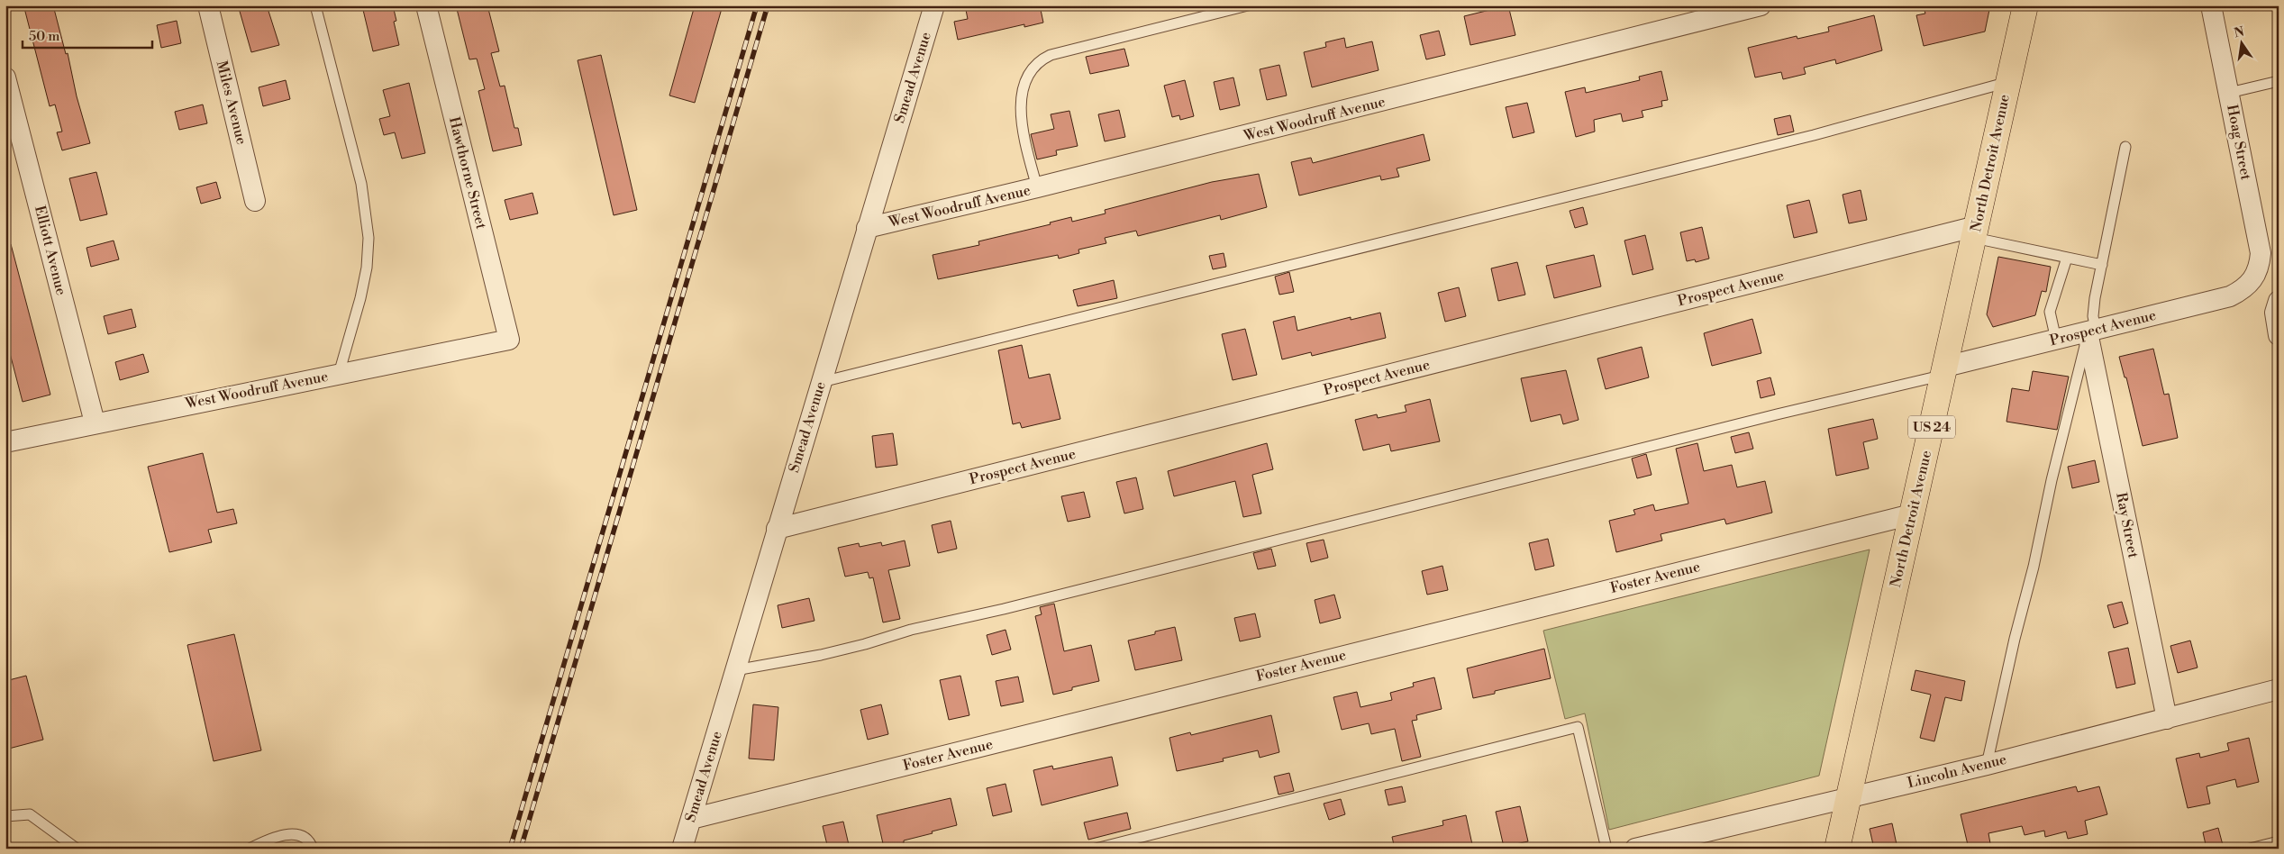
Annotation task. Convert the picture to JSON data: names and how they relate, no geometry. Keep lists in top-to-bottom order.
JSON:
{
  "streets": {
    "main road": ["North Detroit Avenue", "US 24"],
    "street": [
      "Smead Avenue",
      "Miles Avenue",
      "West Woodruff Avenue",
      "Hoag Street",
      "Hawthorne Street",
      "Elliott Avenue",
      "Prospect Avenue",
      "Ray Street",
      "Foster Avenue",
      "Lincoln Avenue"
    ]
  },
  "crossings": [
    ["Smead Avenue", "West Woodruff Avenue"],
    ["Smead Avenue", "Prospect Avenue"],
    ["Smead Avenue", "Foster Avenue"],
    ["West Woodruff Avenue", "Hawthorne Street"],
    ["West Woodruff Avenue", "Elliott Avenue"],
    ["Hoag Street", "Prospect Avenue"],
    ["North Detroit Avenue", "Prospect Avenue"],
    ["North Detroit Avenue", "Foster Avenue"],
    ["North Detroit Avenue", "Lincoln Avenue"],
    ["Prospect Avenue", "Ray Street"],
    ["Ray Street", "Lincoln Avenue"]
  ],
  "scale_bar": "50 m",
  "north": "top"
}
